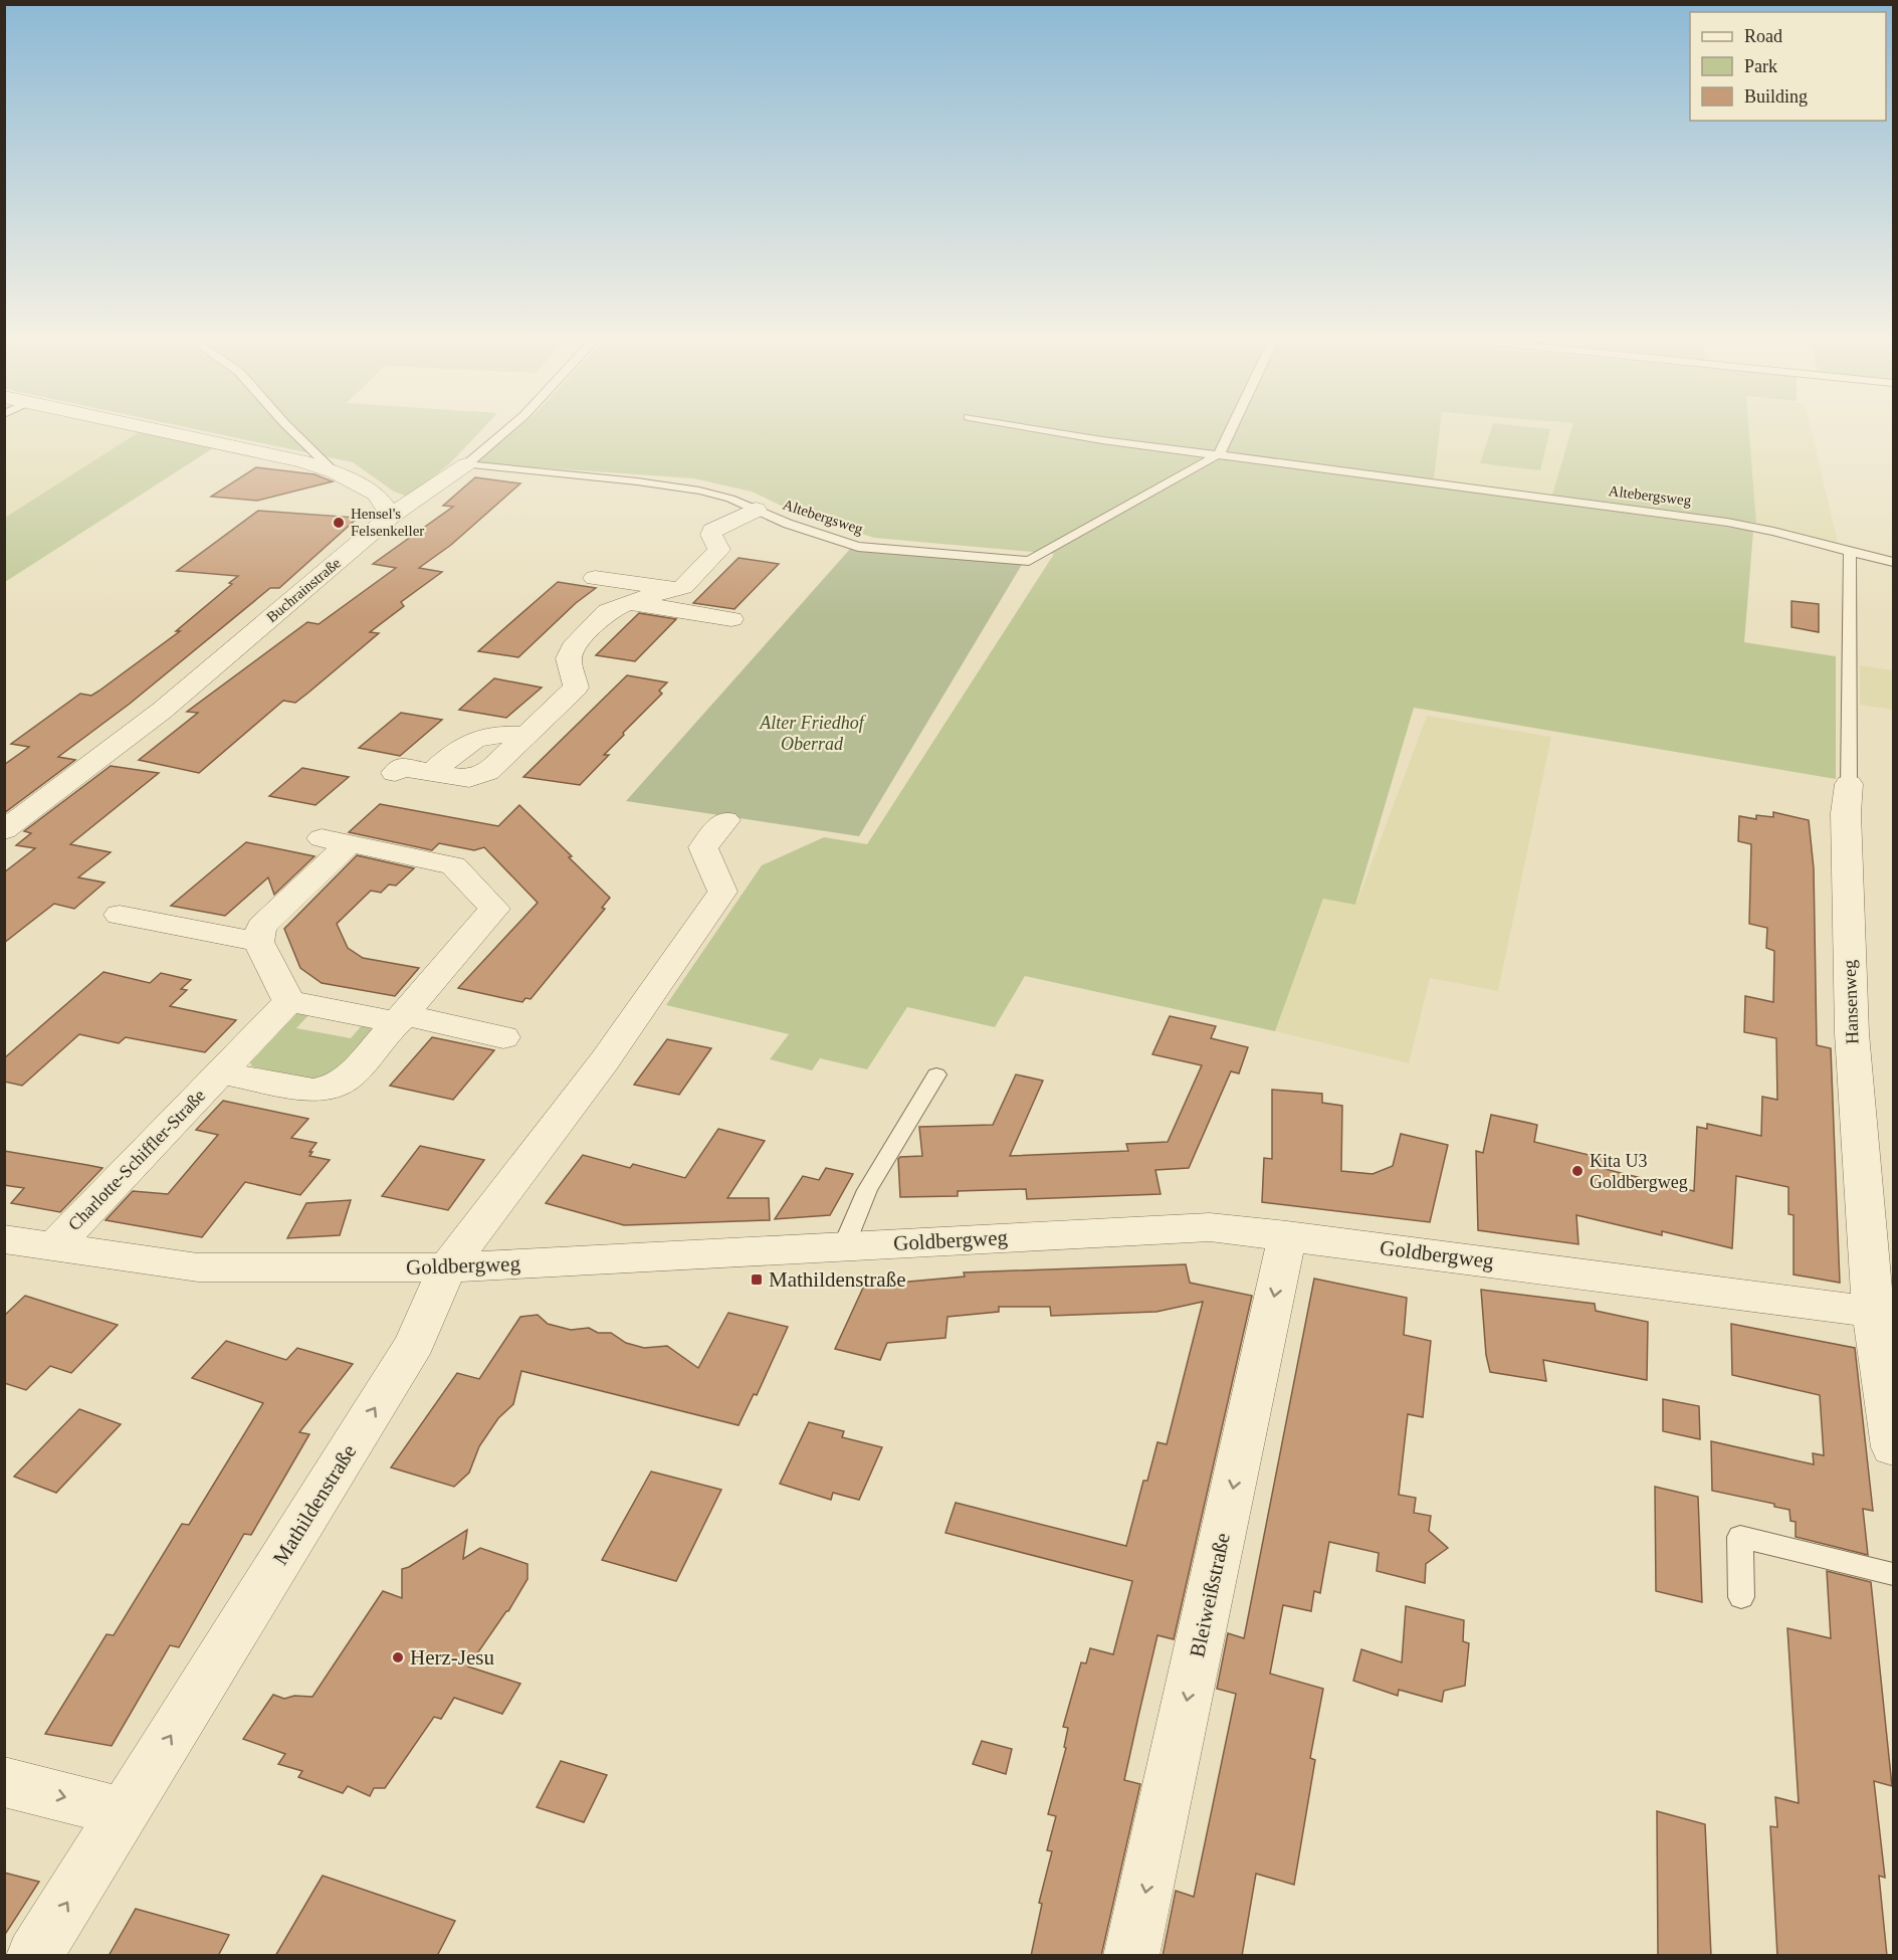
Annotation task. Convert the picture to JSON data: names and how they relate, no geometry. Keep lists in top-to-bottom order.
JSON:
{
  "streets": {
    "street": [
      "Buchrainstraße",
      "Hansenweg",
      "Charlotte-Schiffler-Straße",
      "Goldbergweg",
      "Mathildenstraße",
      "Bleiweißstraße"
    ],
    "lane": ["Altebergsweg"]
  },
  "crossings": [
    ["Altebergsweg", "Buchrainstraße"],
    ["Altebergsweg", "Hansenweg"],
    ["Hansenweg", "Goldbergweg"],
    ["Charlotte-Schiffler-Straße", "Goldbergweg"],
    ["Goldbergweg", "Mathildenstraße"],
    ["Goldbergweg", "Bleiweißstraße"]
  ],
  "one_way": ["Mathildenstraße", "Bleiweißstraße"],
  "parks": ["Alter Friedhof Oberrad"],
  "places": {
    "other": ["Hensel's Felsenkeller", "Kita U3 Goldbergweg", "Herz-Jesu"],
    "transit": ["Mathildenstraße"]
  },
  "legend": ["Road", "Park", "Building"]
}
